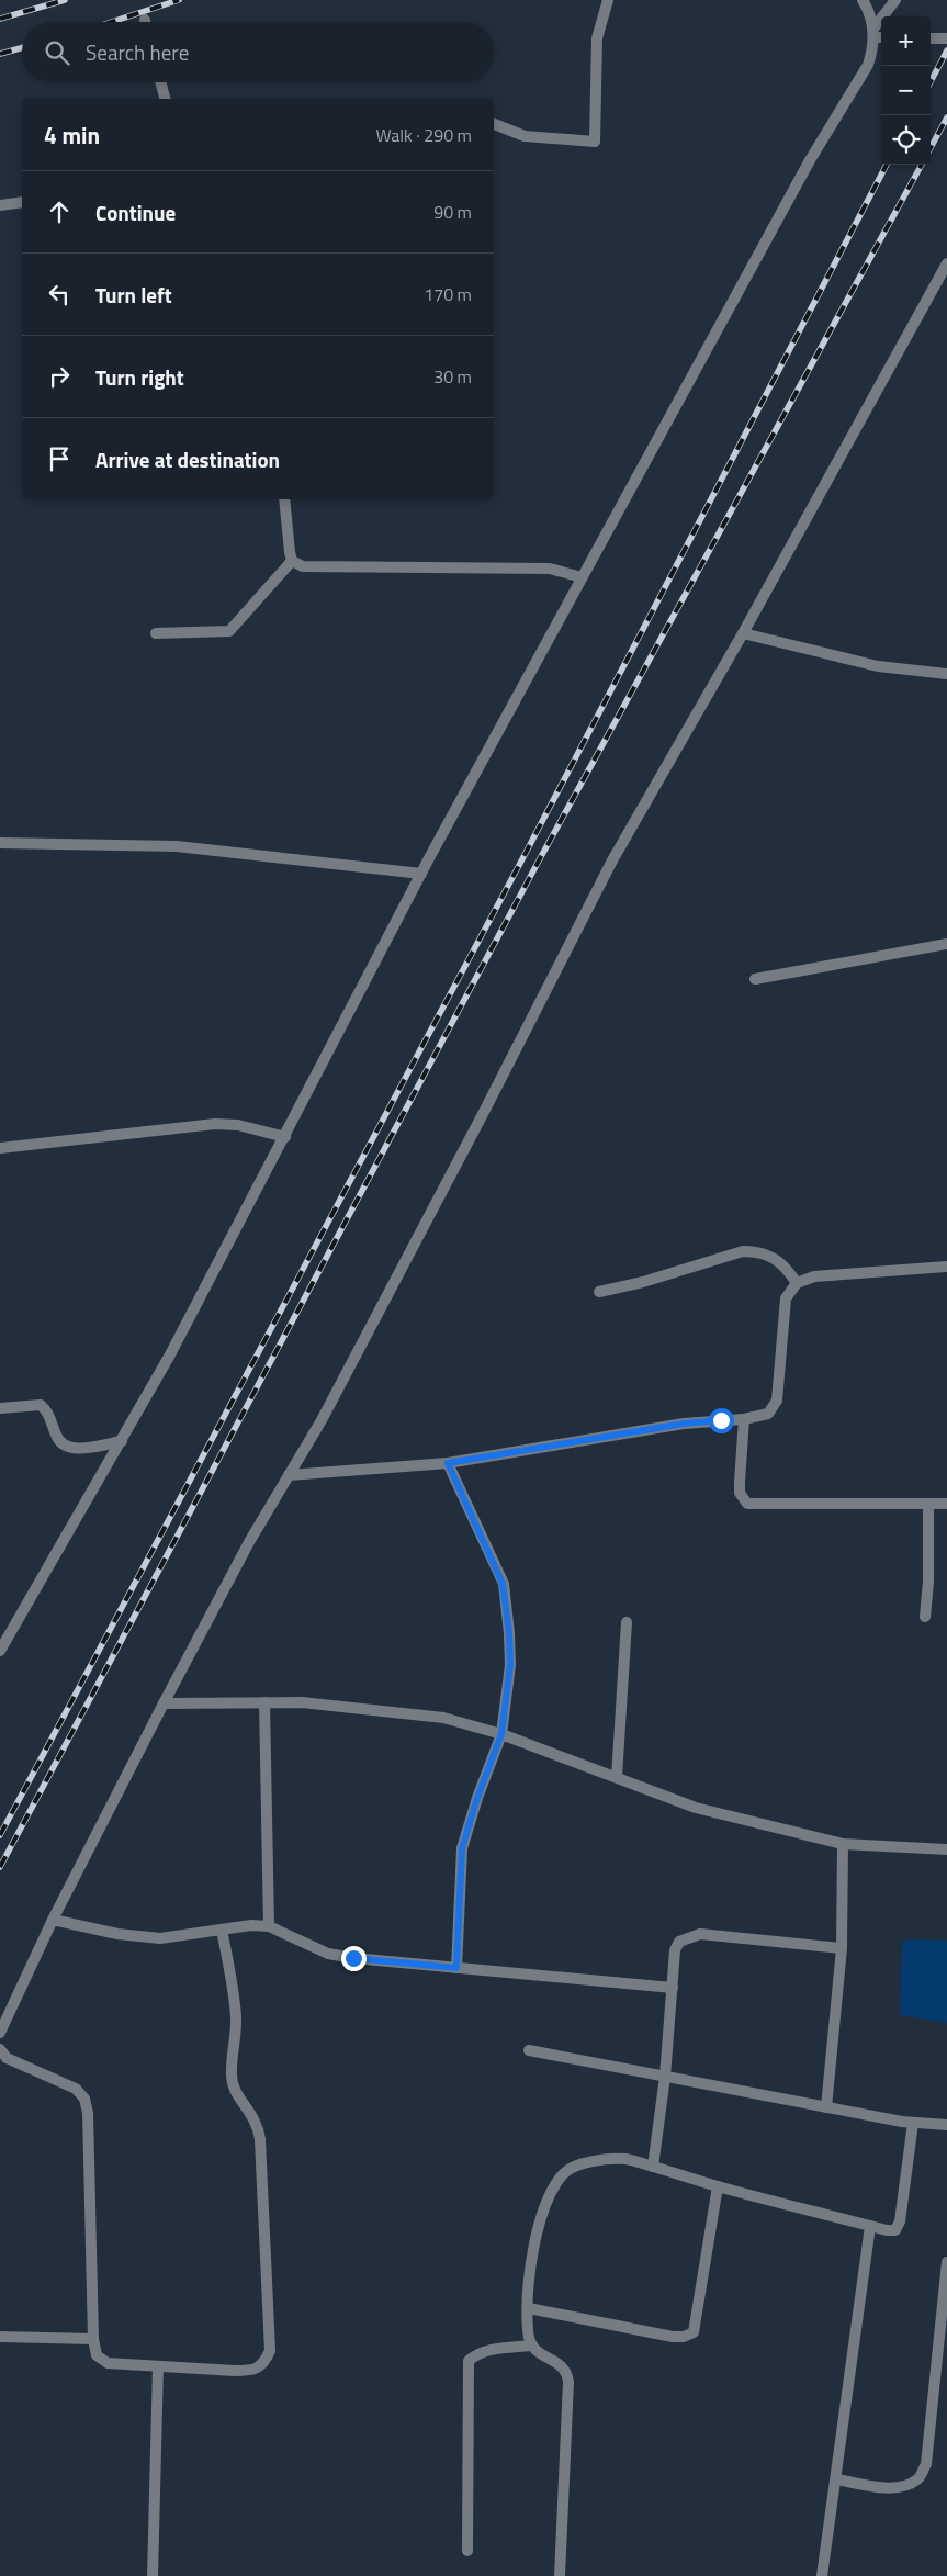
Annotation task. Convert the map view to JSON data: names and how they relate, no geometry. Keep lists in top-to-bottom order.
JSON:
{
  "page": {
    "map_buttons": ["+", "−"],
    "search": "Search here",
    "heading": ["4 min", "Walk · 290 m"],
    "list": [
      ["Continue", "90 m"],
      ["Turn left", "170 m"],
      ["Turn right", "30 m"],
      "Arrive at destination"
    ]
  }
}
